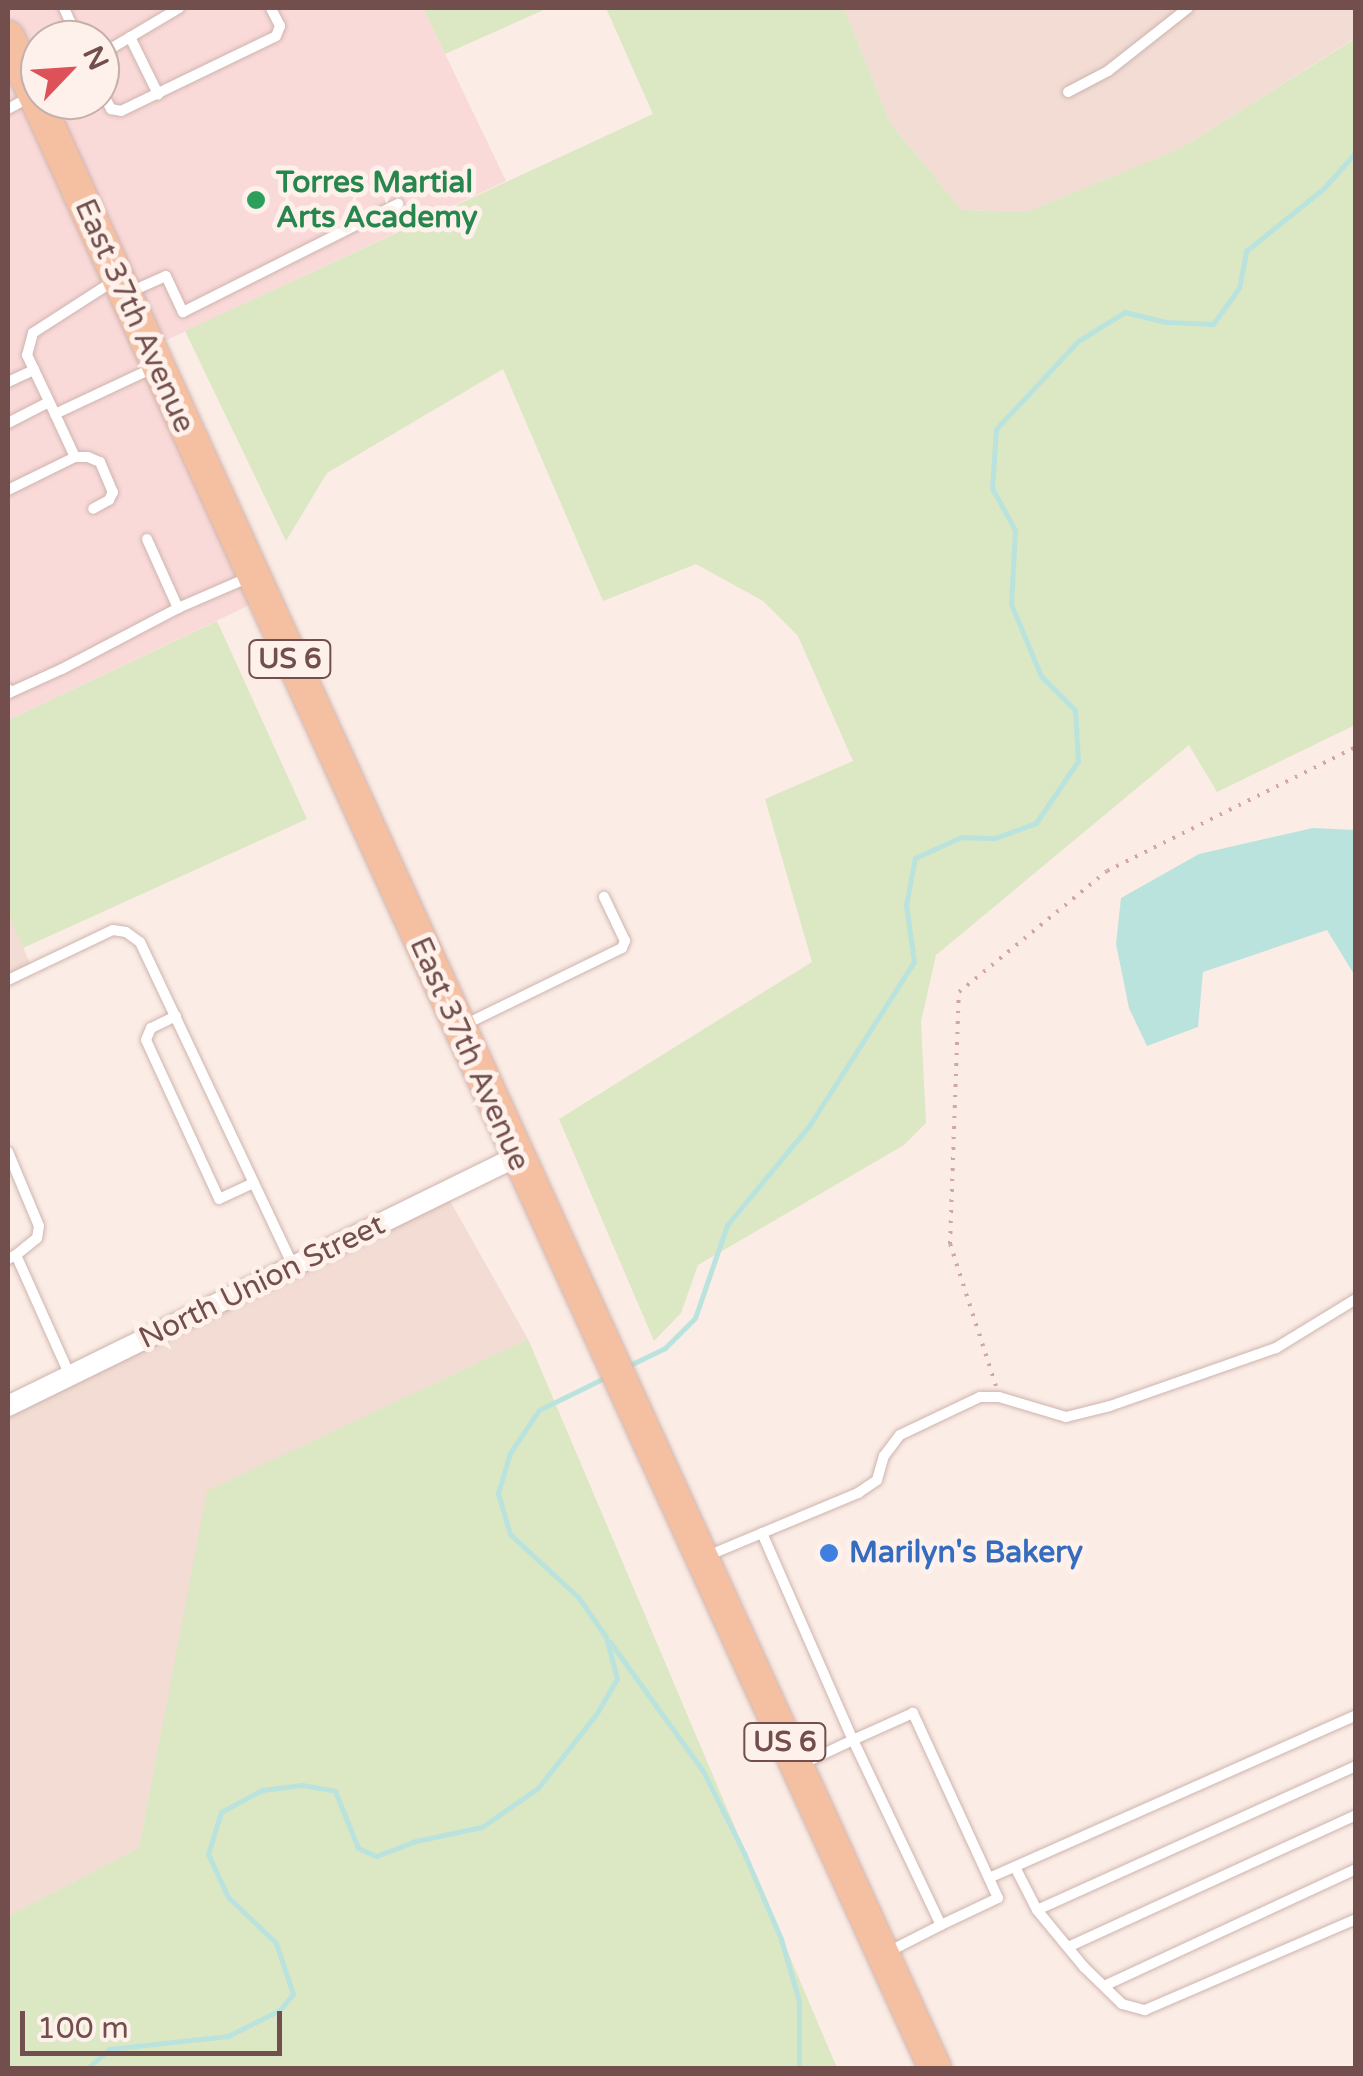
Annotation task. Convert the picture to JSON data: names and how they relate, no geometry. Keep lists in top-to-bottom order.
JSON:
{
  "streets": {
    "main road": ["East 37th Avenue", "US 6"],
    "street": ["North Union Street"]
  },
  "crossings": [
    ["East 37th Avenue", "North Union Street"]
  ],
  "places": ["Torres Martial Arts Academy", "Marilyn's Bakery"],
  "scale_bar": "100 m",
  "north": "top right"
}
